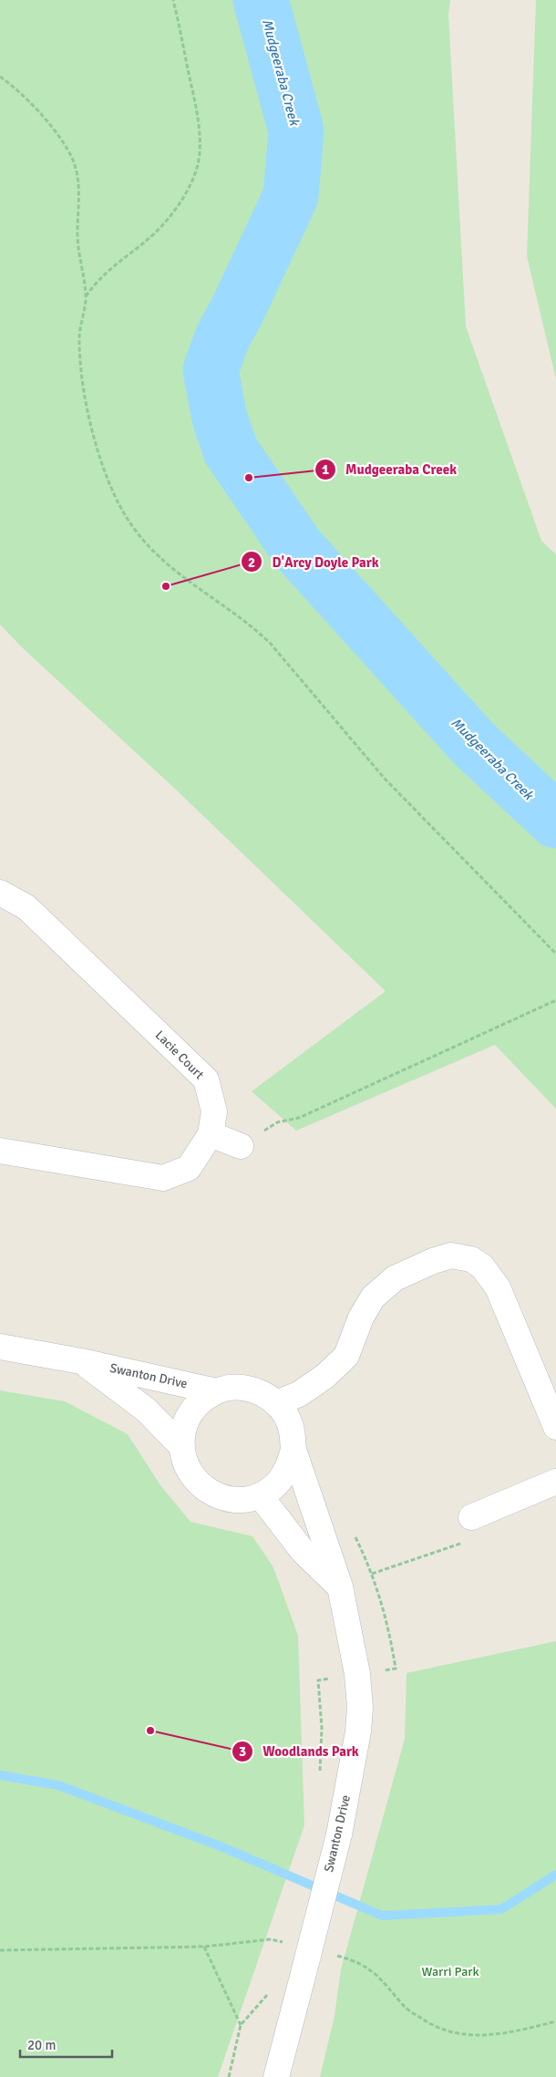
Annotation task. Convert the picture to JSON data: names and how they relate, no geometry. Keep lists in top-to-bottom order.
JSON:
{
  "streets": {
    "street": ["Lacie Court", "Swanton Drive"]
  },
  "water": ["Mudgeeraba Creek"],
  "parks": ["Warri Park"],
  "places": ["Mudgeeraba Creek", "D'Arcy Doyle Park", "Woodlands Park"],
  "scale_bar": "20 m"
}
